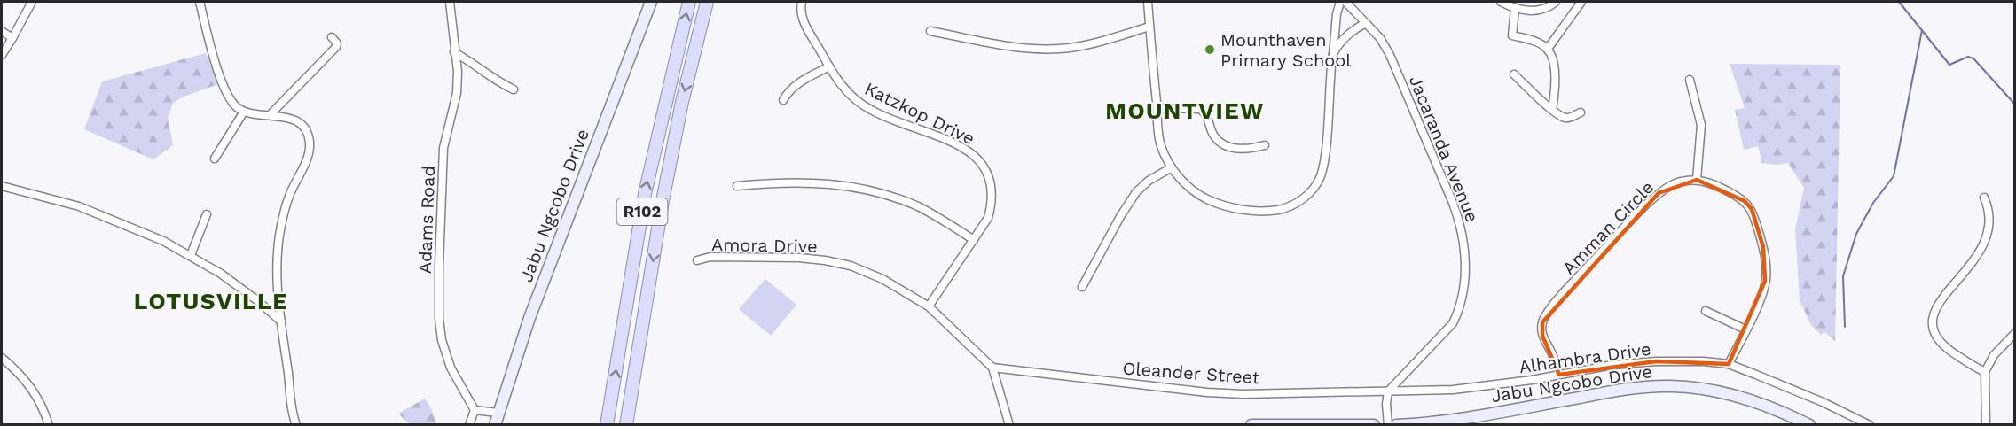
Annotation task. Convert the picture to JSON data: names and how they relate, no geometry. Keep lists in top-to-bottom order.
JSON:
{
  "streets": {
    "main road": ["Jabu Ngcobo Drive", "R102"],
    "street": [
      "Katzkop Drive",
      "Jacaranda Avenue",
      "Adams Road",
      "Amman Circle",
      "Amora Drive",
      "Alhambra Drive",
      "Oleander Street"
    ]
  },
  "crossings": [
    ["Katzkop Drive", "Amora Drive"],
    ["Jacaranda Avenue", "Alhambra Drive"],
    ["Jacaranda Avenue", "Oleander Street"],
    ["Amman Circle", "Alhambra Drive"],
    ["Amora Drive", "Oleander Street"],
    ["Alhambra Drive", "Oleander Street"]
  ],
  "districts": ["MOUNTVIEW", "LOTUSVILLE"],
  "places": ["Mounthaven Primary School"]
}
